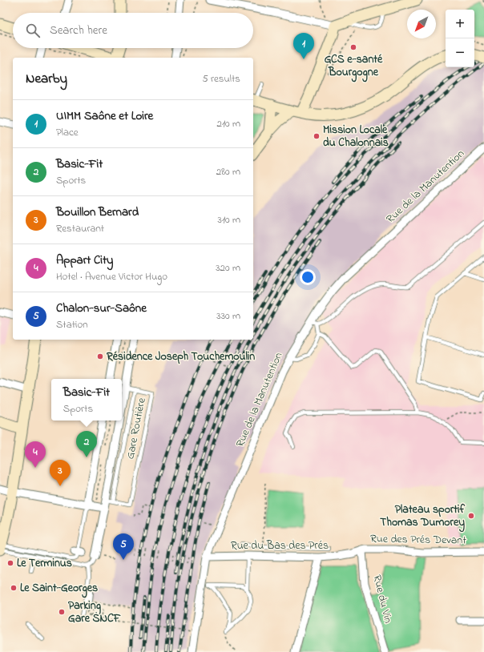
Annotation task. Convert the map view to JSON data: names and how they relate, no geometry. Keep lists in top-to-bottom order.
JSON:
{
  "streets": {
    "street": [
      "Rue de la Manutention",
      "Rue des Prés Devant",
      "Rue du Bas des Prés",
      "Rue du Vin"
    ],
    "lane": ["Gare Routière"]
  },
  "crossings": [
    ["Rue de la Manutention", "Rue du Bas des Prés"],
    ["Rue des Prés Devant", "Rue du Bas des Prés"],
    ["Rue des Prés Devant", "Rue du Vin"]
  ],
  "places": [
    "GCS e-santé Bourgogne",
    "Mission Locale du Chalonnais",
    "Résidence Joseph Touchemoulin",
    "Plateau sportif Thomas Dumorey",
    "Le Terminus",
    "Le Saint-Georges",
    "Parking Gare SNCF"
  ],
  "north": "bottom left",
  "page": {
    "map_buttons": ["+", "−"],
    "search": "Search here",
    "pins": [
      "1",
      "2",
      "4",
      "3",
      "5"
    ],
    "heading": ["Nearby", "5 results"],
    "list": [
      {
        "mark": "1",
        "name": "UIMM Saône et Loire",
        "note": "Place",
        "value": "210 m"
      },
      {
        "mark": "2",
        "name": "Basic-Fit",
        "note": "Sports",
        "value": "280 m"
      },
      {
        "mark": "3",
        "name": "Bouillon Bernard",
        "note": "Restaurant",
        "value": "310 m"
      },
      {
        "mark": "4",
        "name": "Appart City",
        "note": "Hotel · Avenue Victor Hugo",
        "value": "320 m"
      },
      {
        "mark": "5",
        "name": "Chalon-sur-Saône",
        "note": "Station",
        "value": "330 m"
      }
    ],
    "popup": ["Basic-Fit", "Sports"]
  }
}
